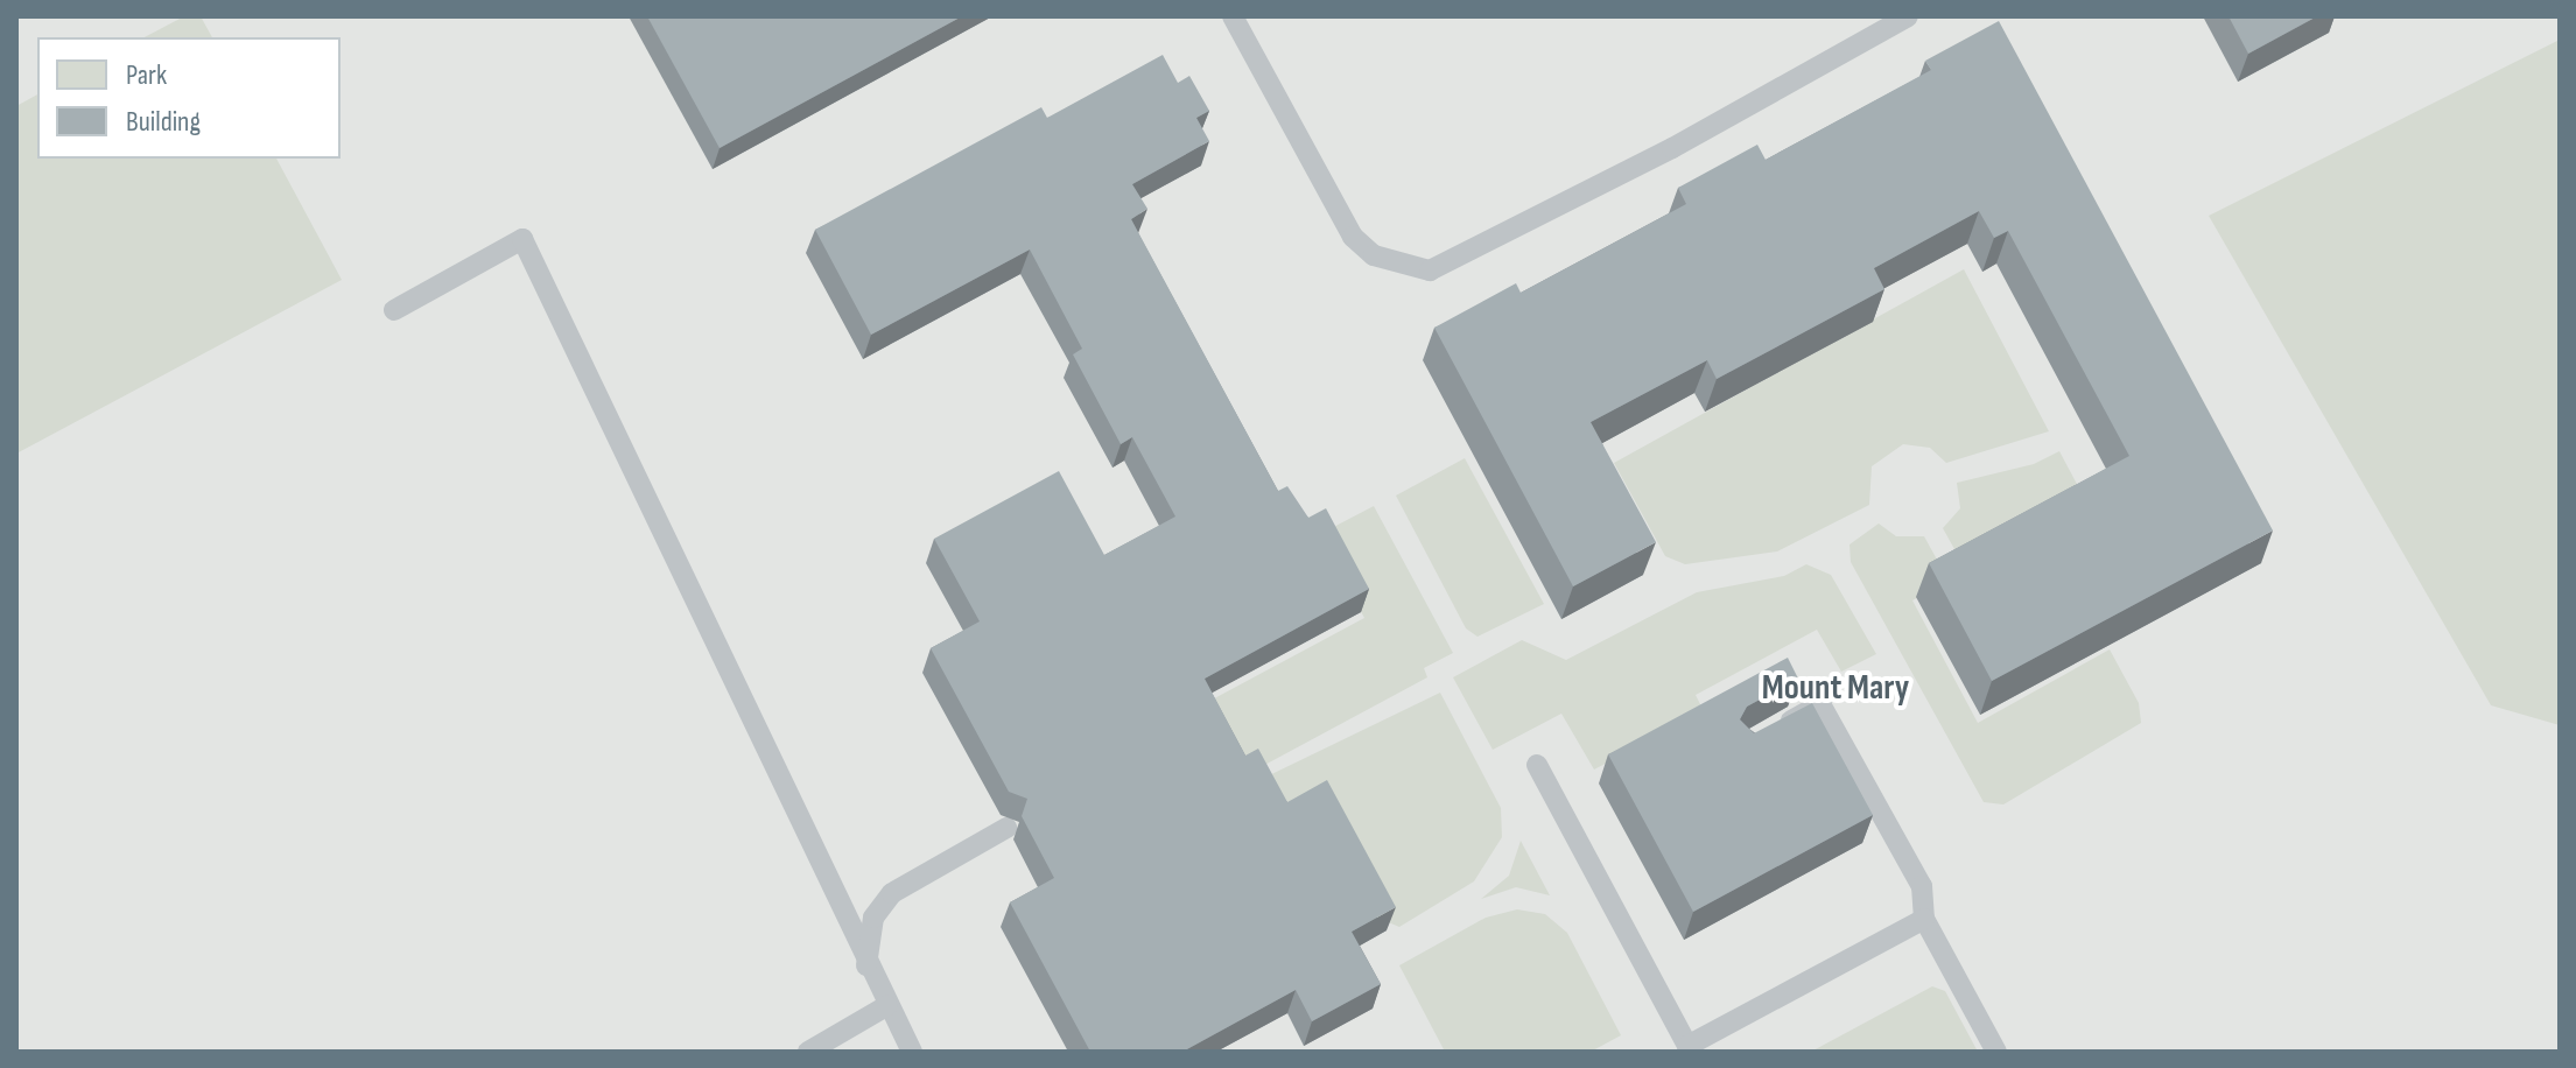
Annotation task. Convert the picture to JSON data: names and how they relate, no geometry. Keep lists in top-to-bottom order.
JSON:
{
  "districts": ["Mount Mary"],
  "legend": ["Park", "Building"]
}
